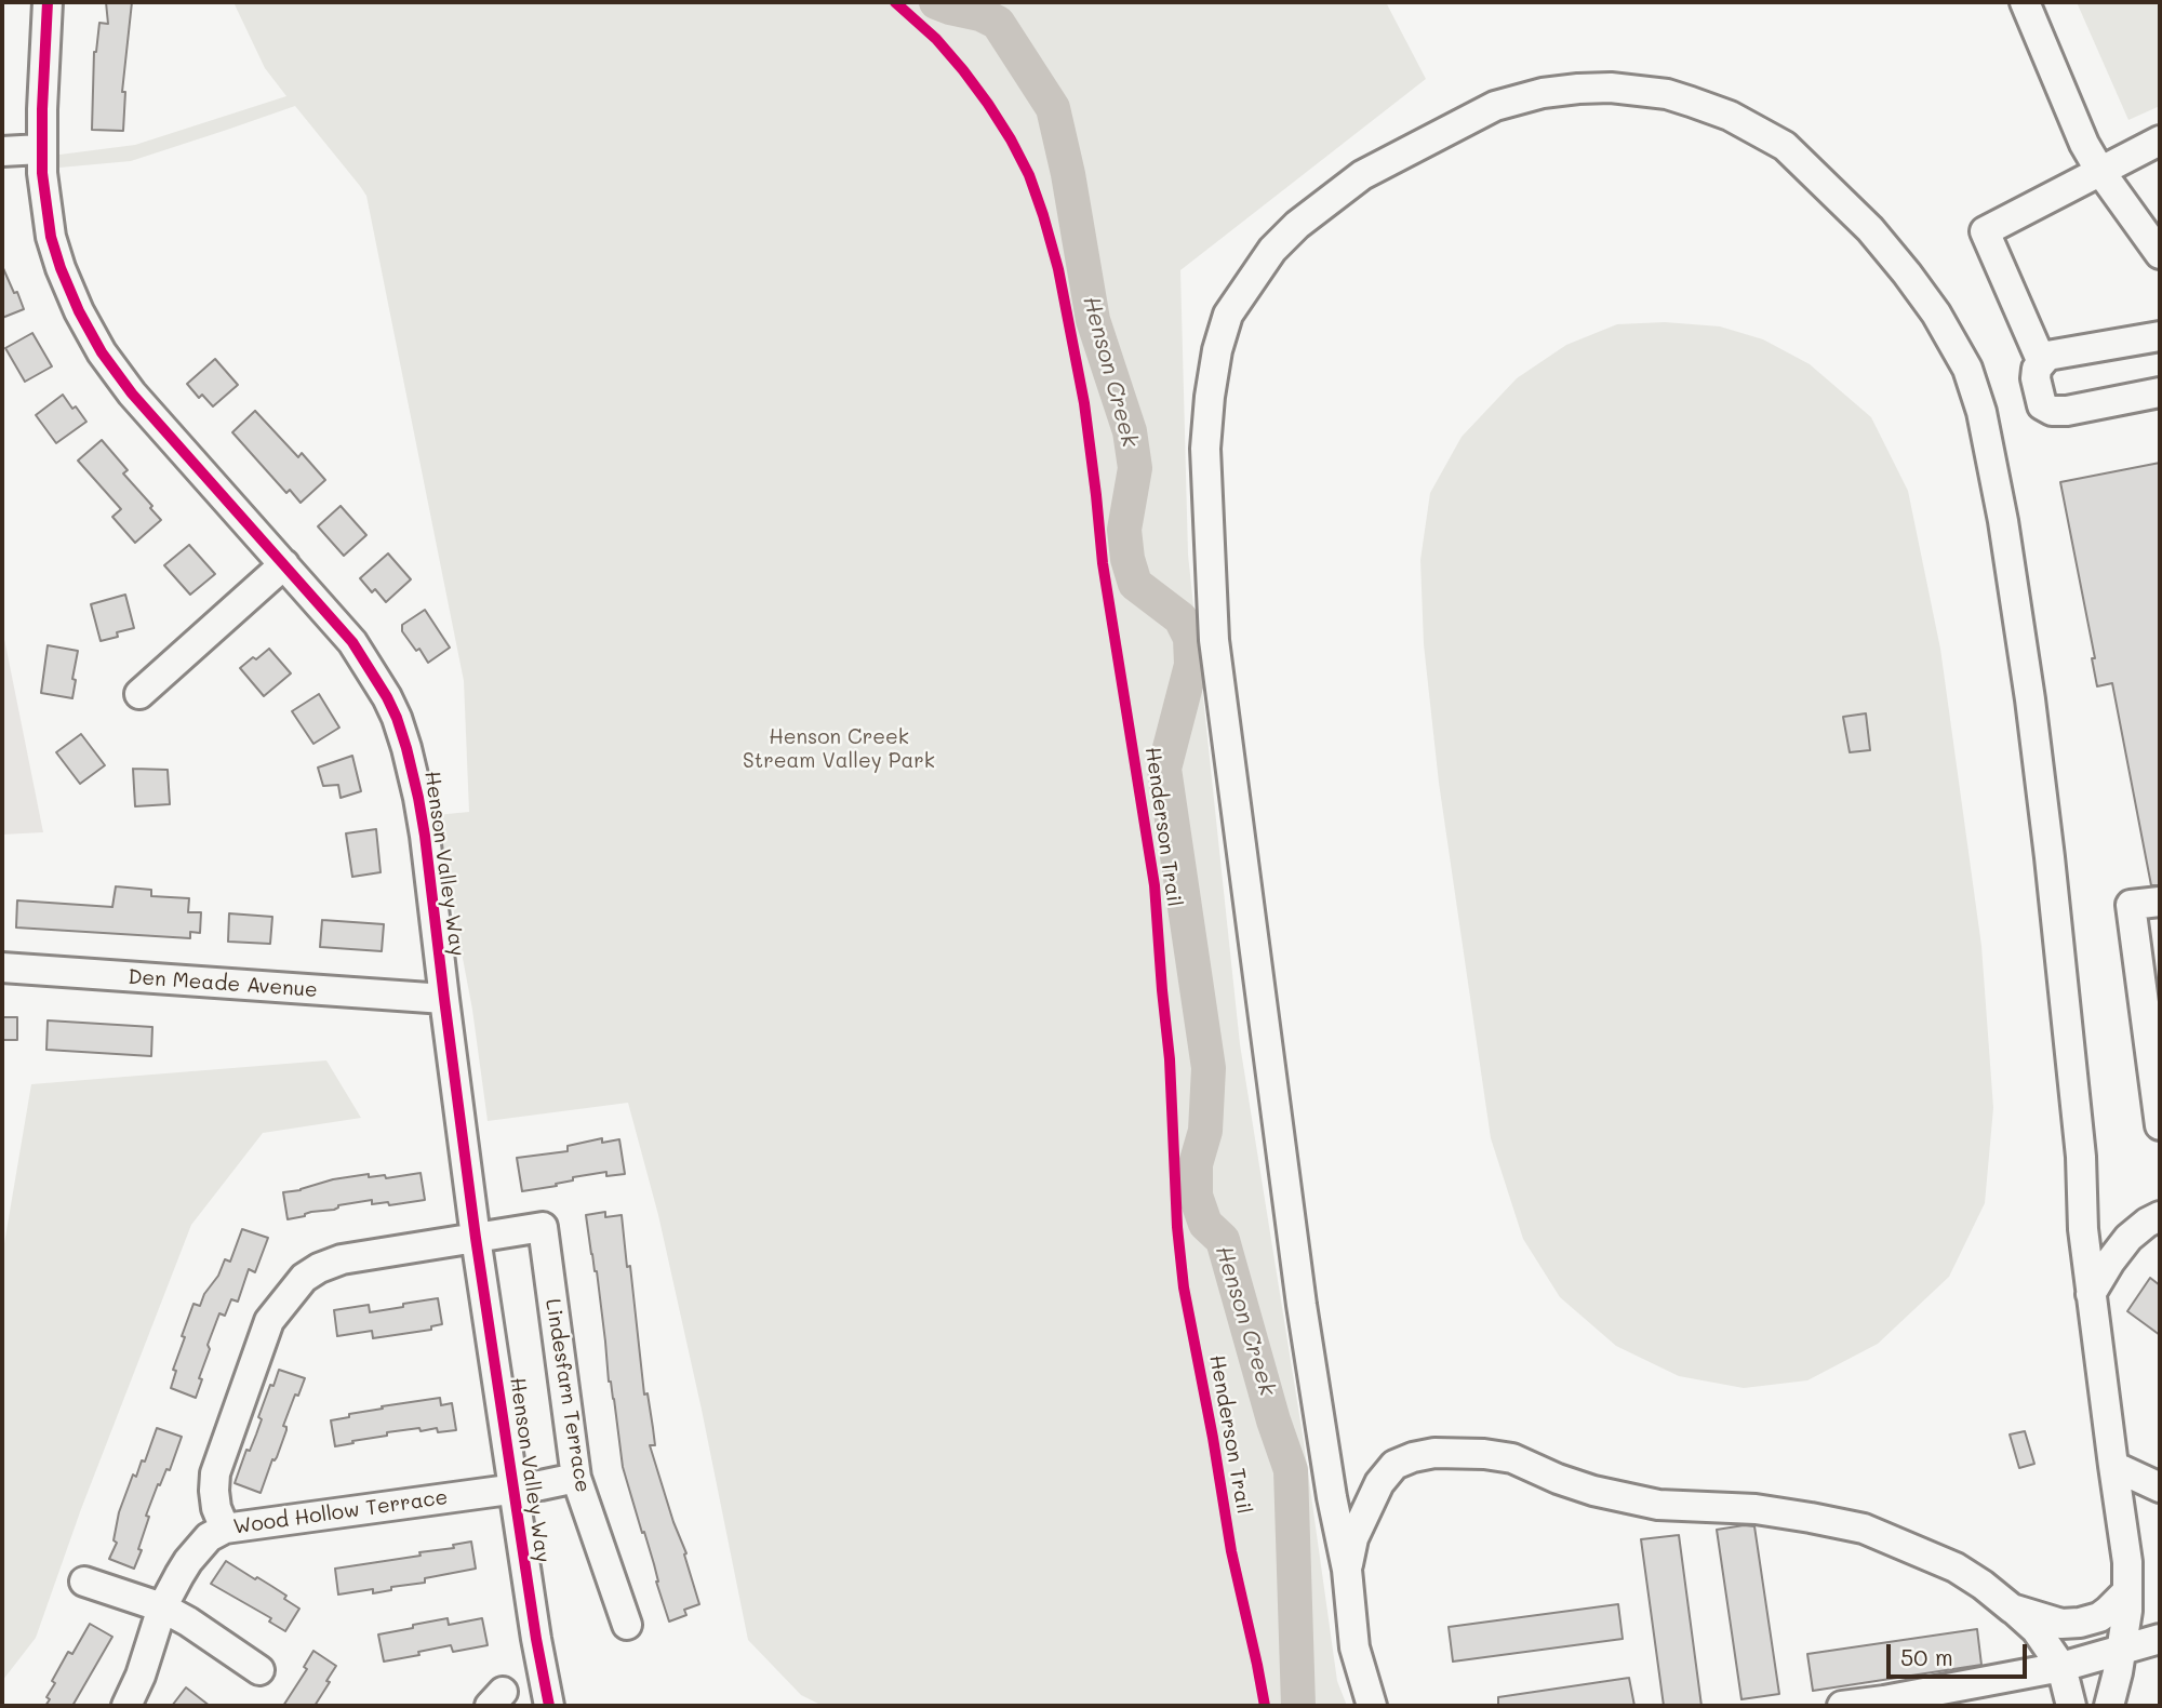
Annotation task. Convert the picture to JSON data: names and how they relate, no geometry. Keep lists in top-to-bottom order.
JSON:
{
  "streets": {
    "street": [
      "Henson Valley Way",
      "Den Meade Avenue",
      "Lindesfarn Terrace",
      "Wood Hollow Terrace"
    ],
    "cycle path": ["Henderson Trail"]
  },
  "crossings": [
    ["Henson Valley Way", "Den Meade Avenue"],
    ["Henson Valley Way", "Lindesfarn Terrace"],
    ["Henson Valley Way", "Wood Hollow Terrace"],
    ["Lindesfarn Terrace", "Wood Hollow Terrace"]
  ],
  "water": ["Henson Creek"],
  "parks": ["Henson Creek Stream Valley Park"],
  "scale_bar": "50 m"
}
